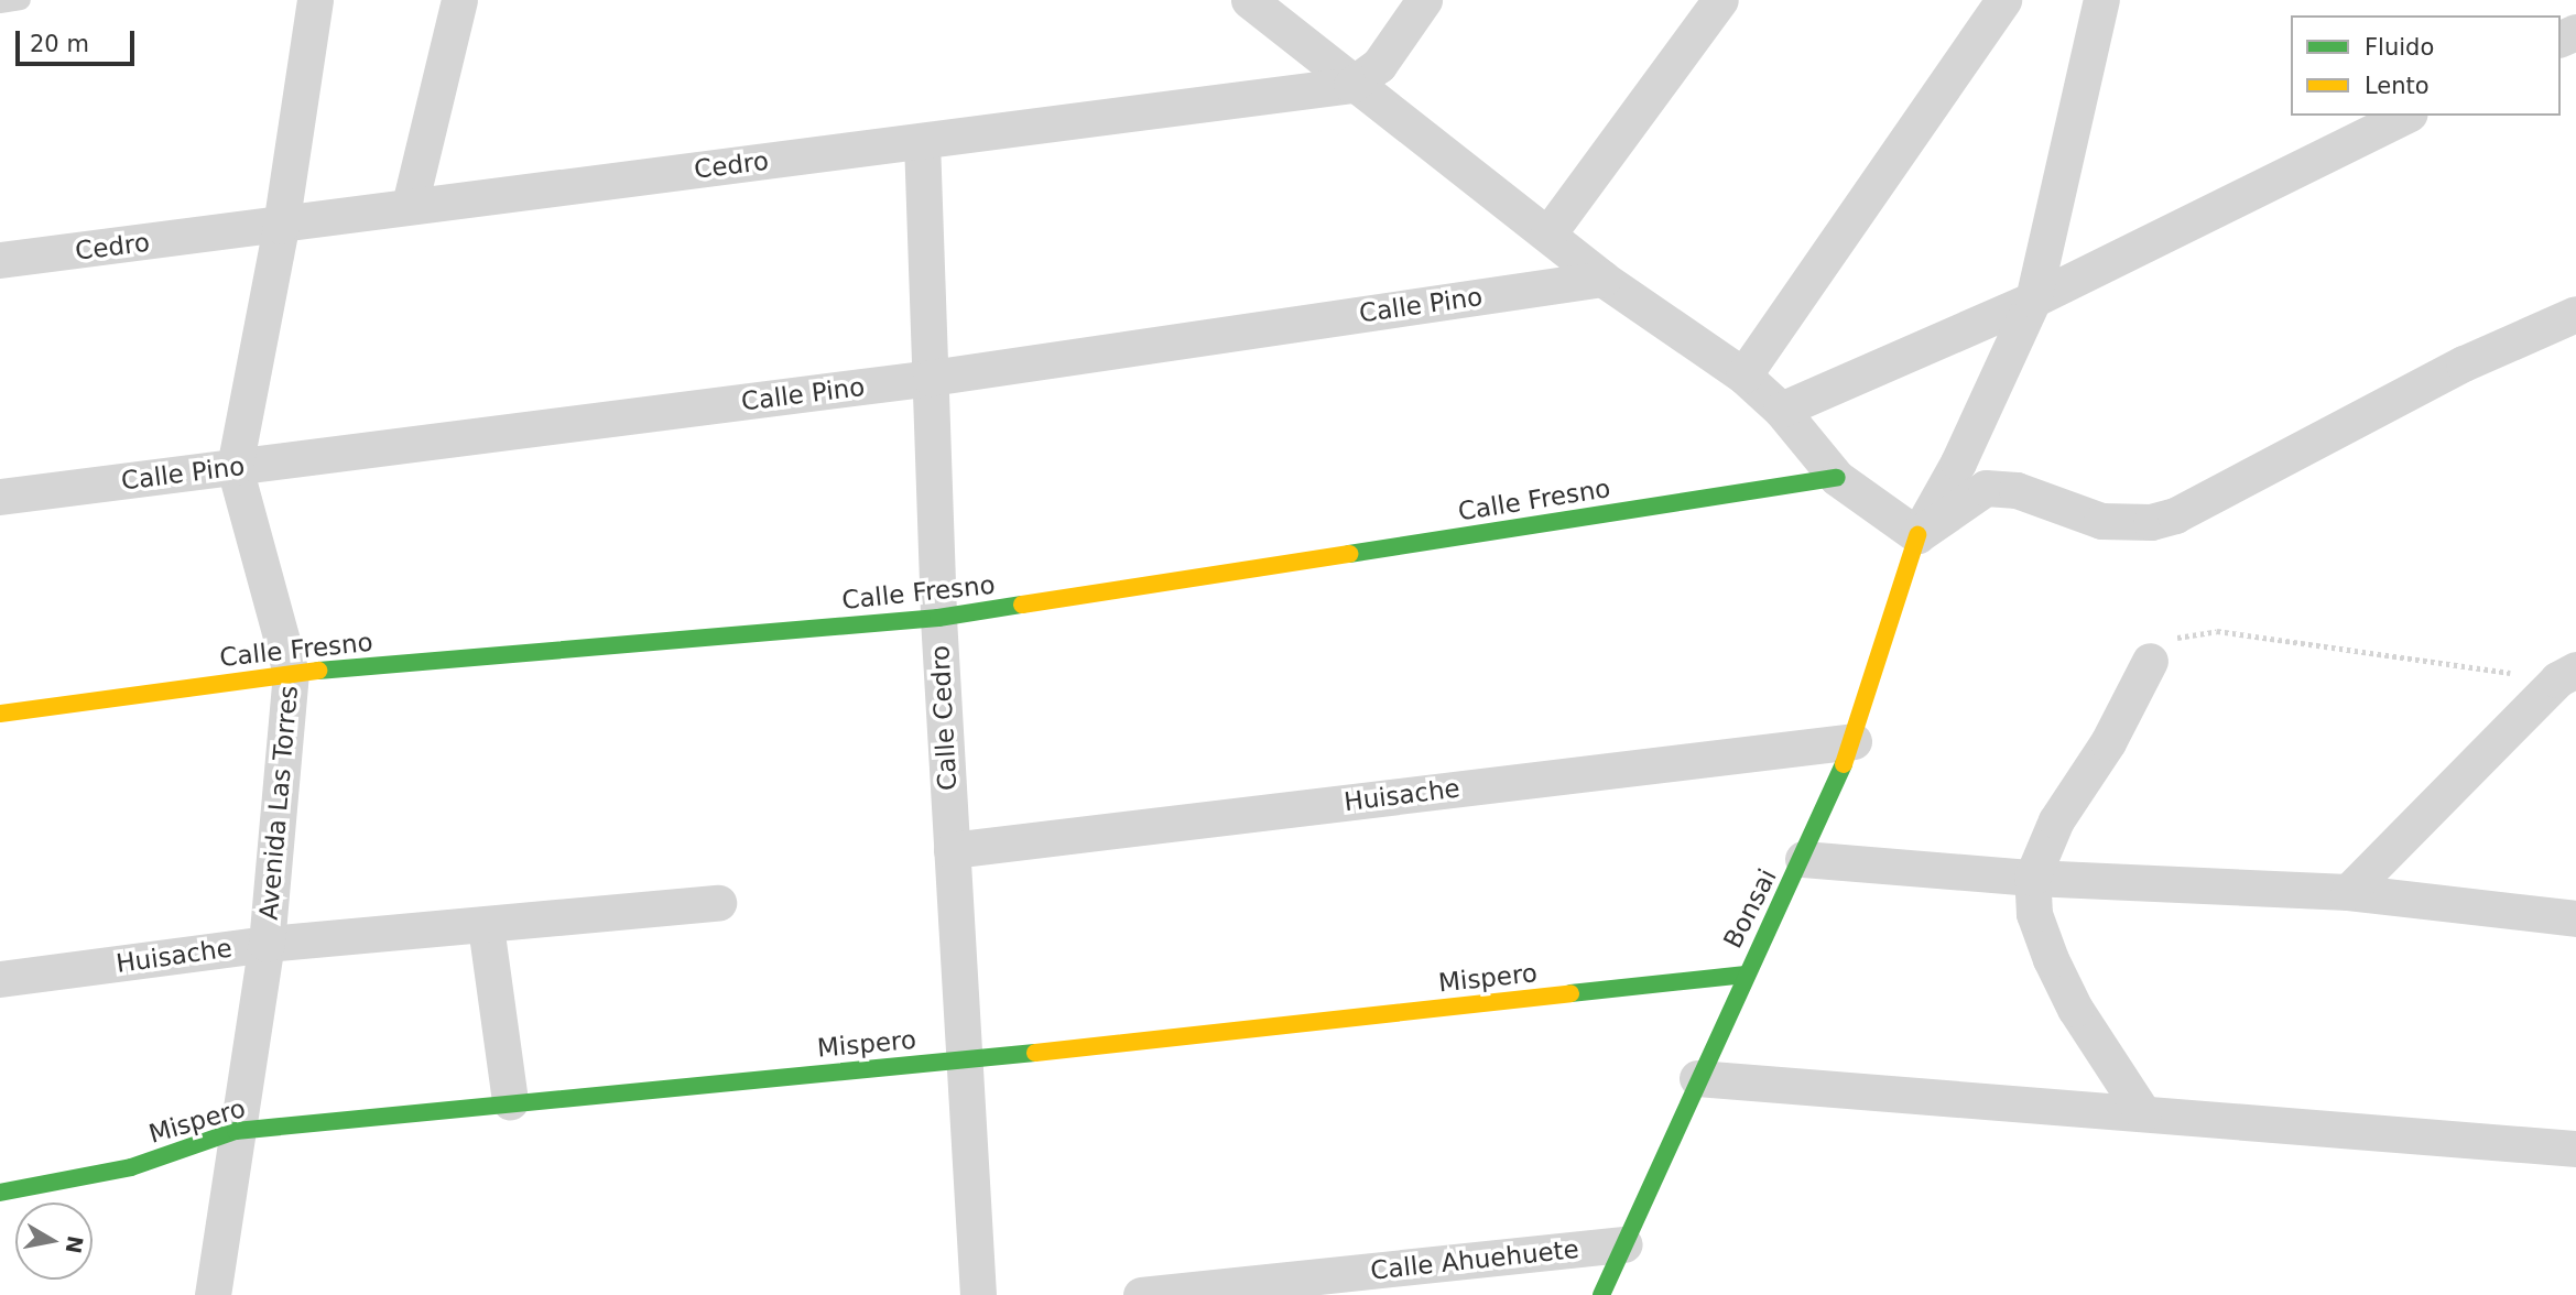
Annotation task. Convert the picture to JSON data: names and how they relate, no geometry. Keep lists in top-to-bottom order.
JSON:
{
  "streets": {
    "street": [
      "Cedro",
      "Calle Pino",
      "Calle Fresno",
      "Calle Cedro",
      "Huisache",
      "Avenida Las Torres",
      "Bonsai",
      "Mispero",
      "Calle Ahuehuete"
    ]
  },
  "crossings": [
    ["Cedro", "Calle Cedro"],
    ["Cedro", "Avenida Las Torres"],
    ["Calle Pino", "Calle Cedro"],
    ["Calle Pino", "Avenida Las Torres"],
    ["Calle Fresno", "Calle Cedro"],
    ["Calle Fresno", "Avenida Las Torres"],
    ["Calle Cedro", "Huisache"],
    ["Calle Cedro", "Mispero"],
    ["Huisache", "Avenida Las Torres"],
    ["Huisache", "Bonsai"],
    ["Avenida Las Torres", "Mispero"],
    ["Bonsai", "Mispero"],
    ["Bonsai", "Calle Ahuehuete"]
  ],
  "legend": ["Fluido", "Lento"],
  "scale_bar": "20 m",
  "north": "right"
}
